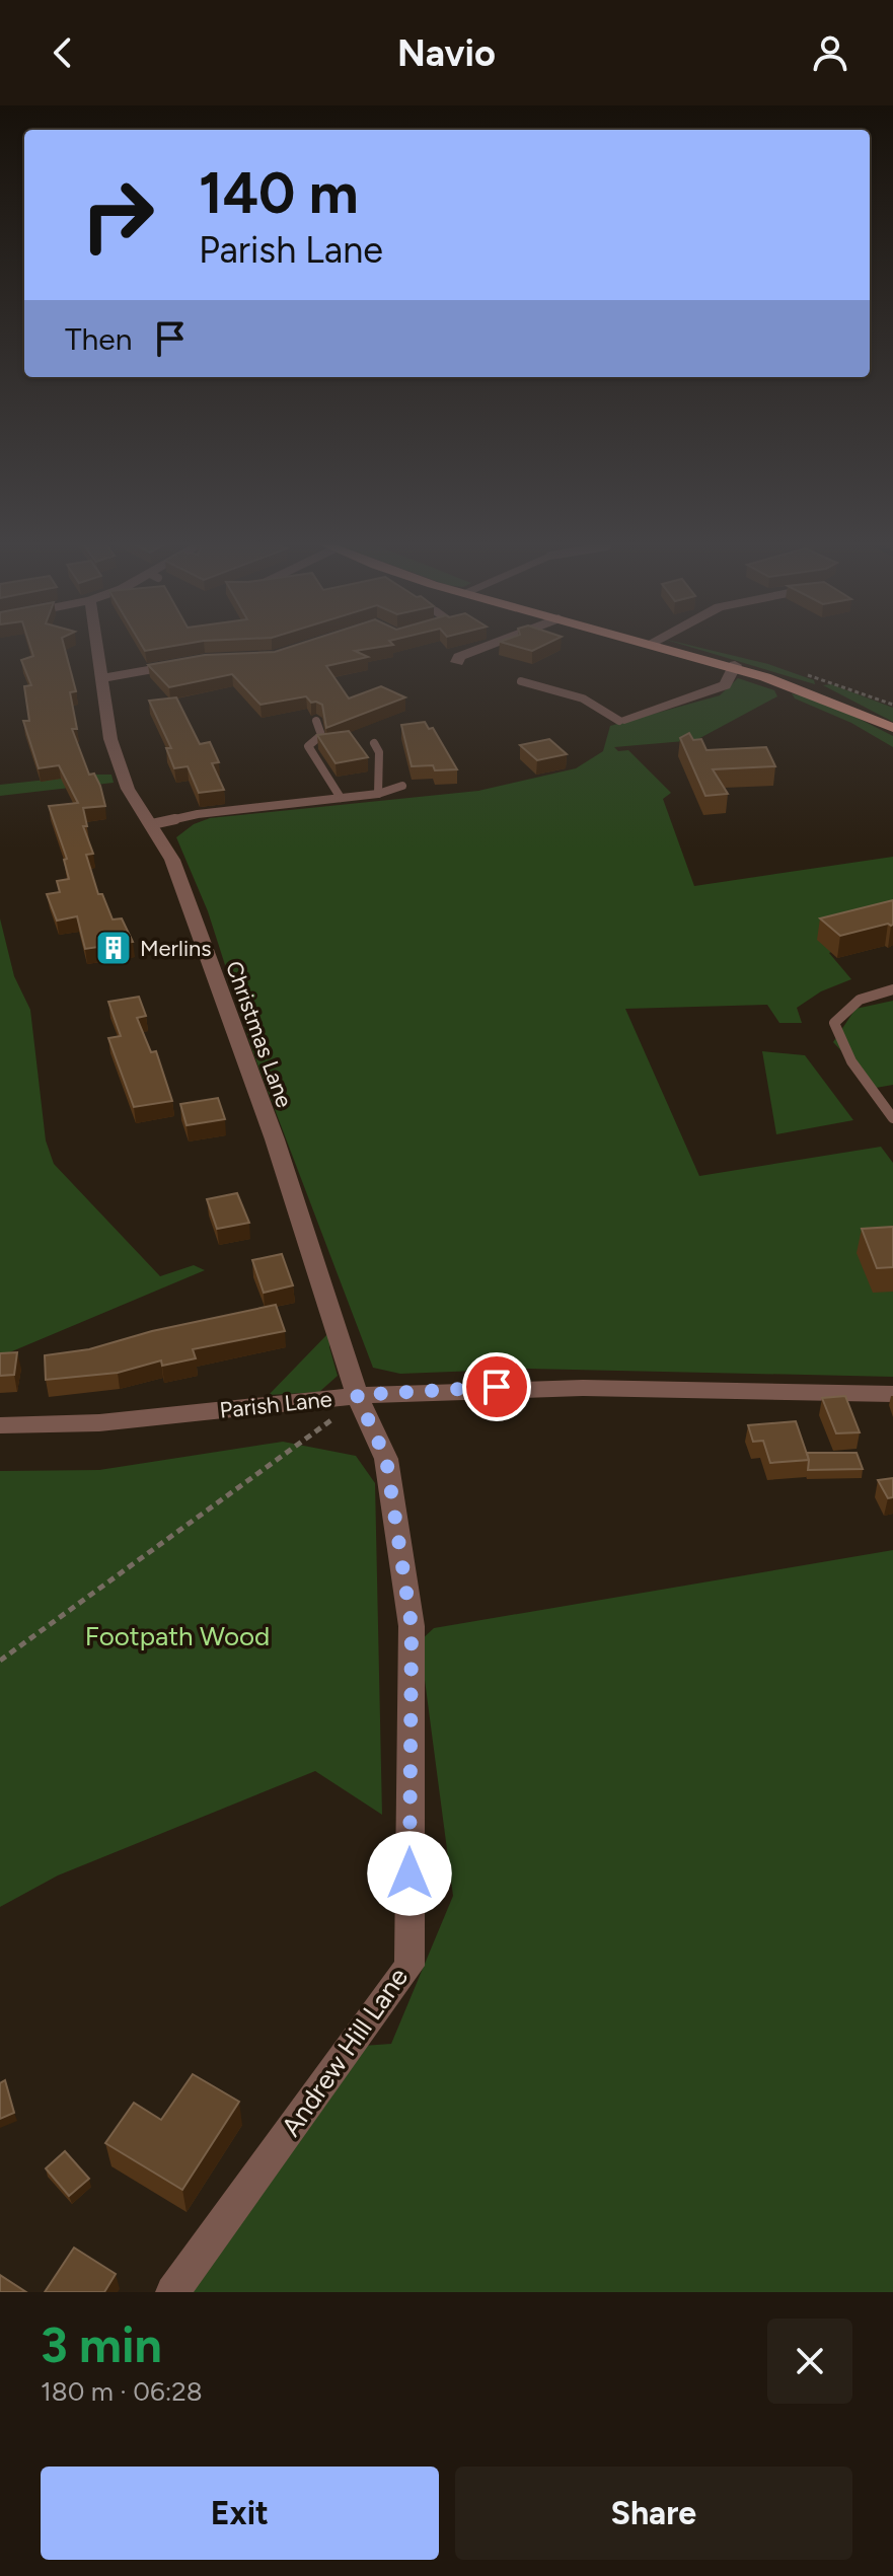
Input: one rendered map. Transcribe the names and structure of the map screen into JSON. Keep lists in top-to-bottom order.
{
  "streets": {
    "street": ["Christmas Lane", "Parish Lane", "Andrew Hill Lane"]
  },
  "crossings": [
    ["Christmas Lane", "Parish Lane"],
    ["Christmas Lane", "Andrew Hill Lane"],
    ["Parish Lane", "Andrew Hill Lane"]
  ],
  "parks": ["Footpath Wood"],
  "places": {
    "building": ["Merlins"]
  },
  "page": {
    "header": "Navio",
    "turn": ["140 m", "Parish Lane"],
    "then": "Then",
    "heading": ["3 min", "180 m · 06:28"],
    "buttons": ["Exit", "Share"]
  }
}
